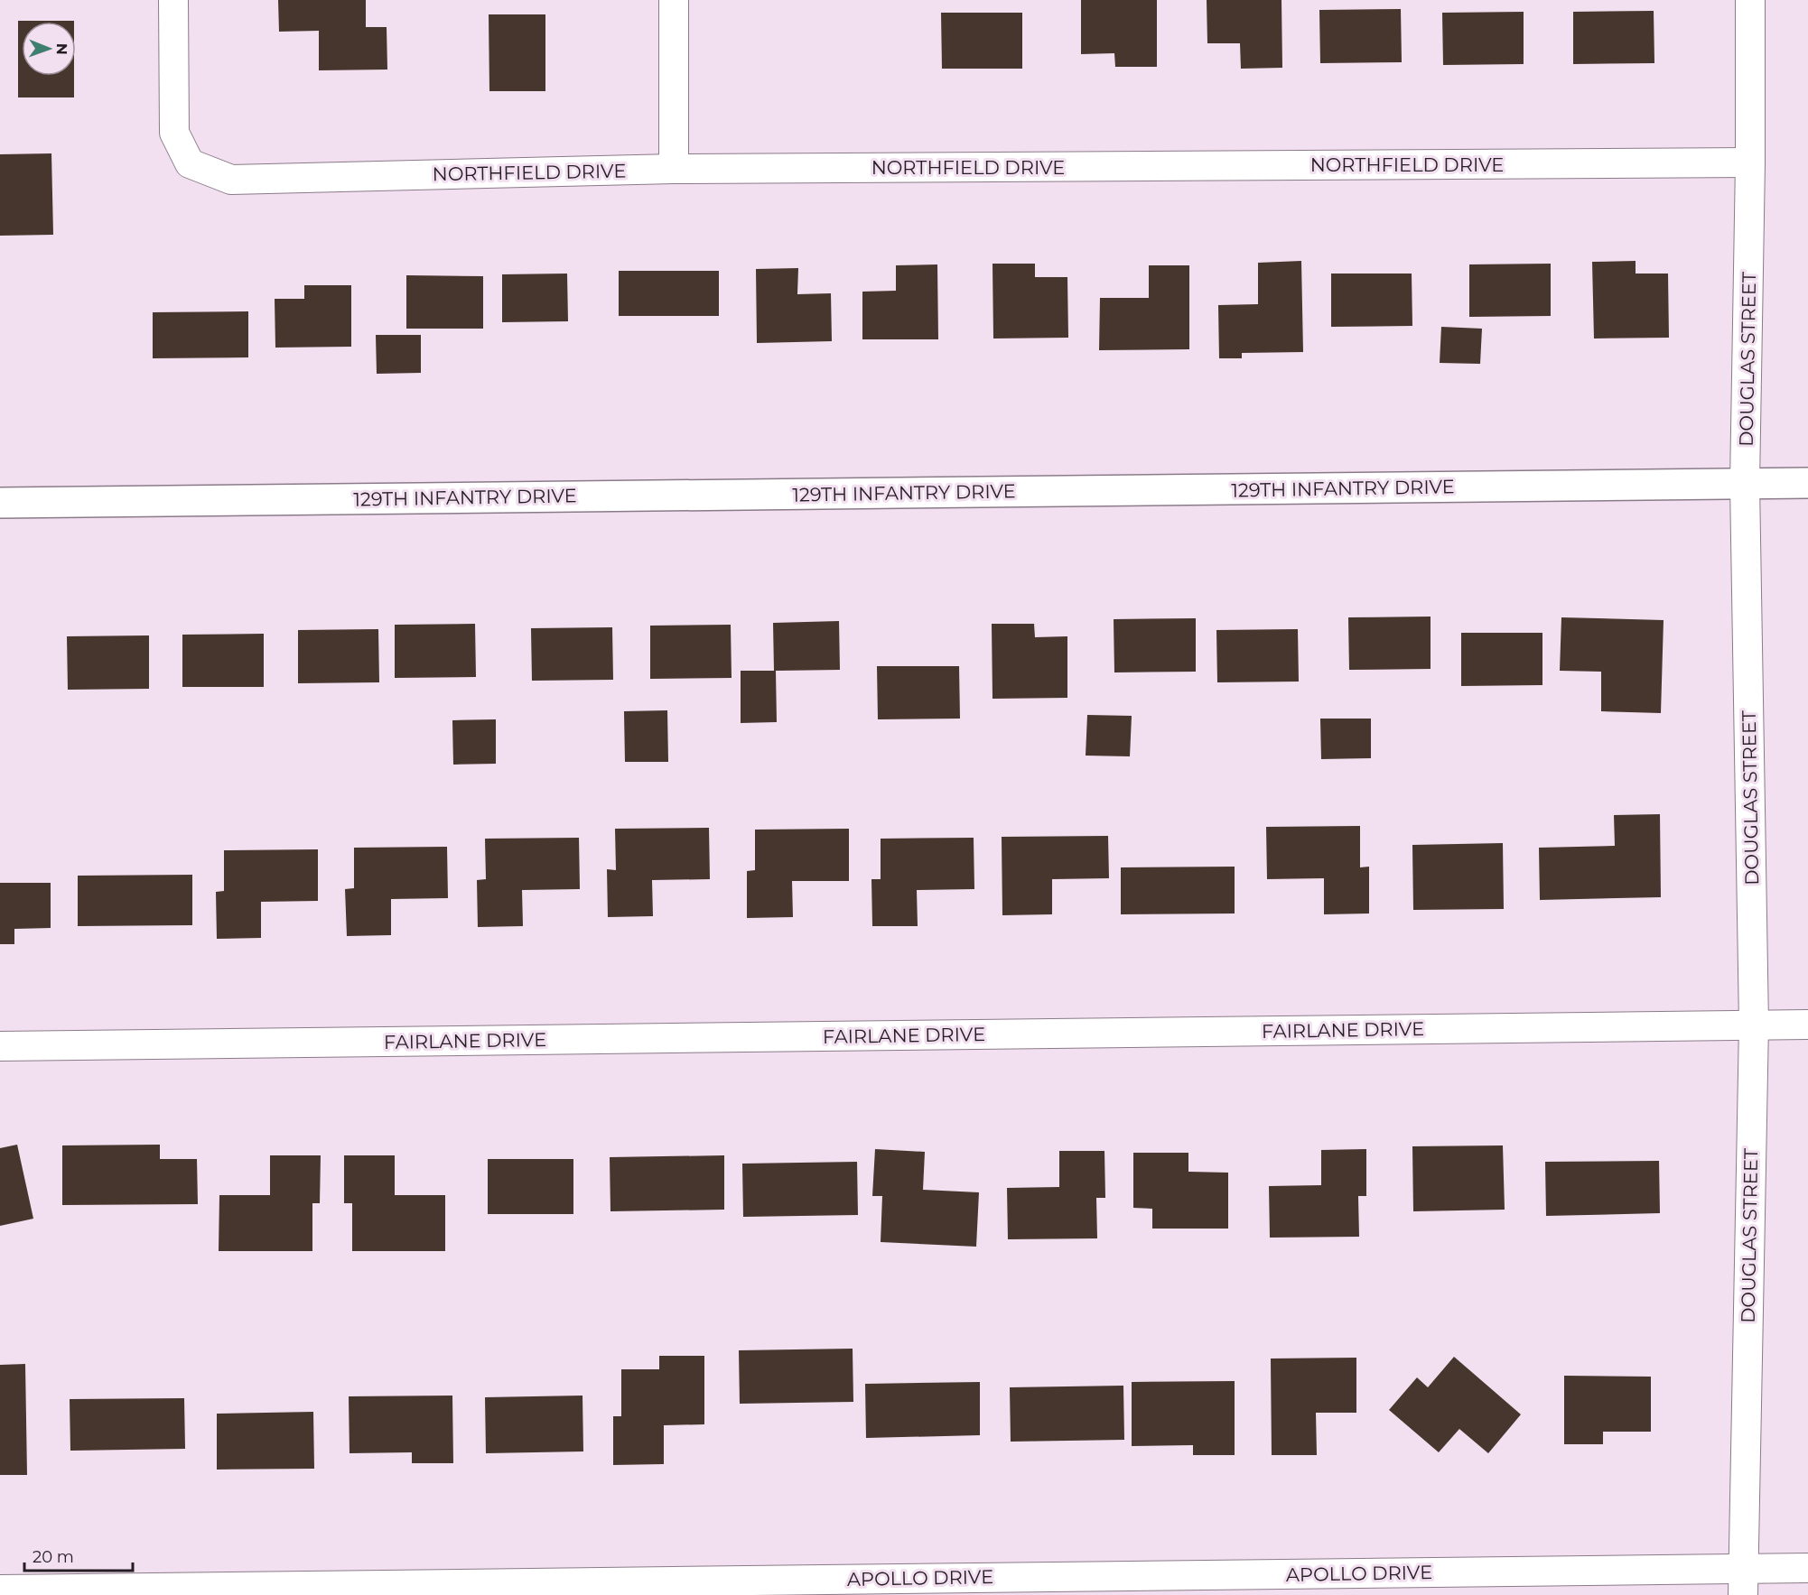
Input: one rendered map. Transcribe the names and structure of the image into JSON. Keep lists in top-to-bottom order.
{
  "streets": {
    "street": [
      "NORTHFIELD DRIVE",
      "DOUGLAS STREET",
      "129TH INFANTRY DRIVE",
      "FAIRLANE DRIVE",
      "APOLLO DRIVE"
    ]
  },
  "crossings": [
    ["NORTHFIELD DRIVE", "DOUGLAS STREET"],
    ["DOUGLAS STREET", "129TH INFANTRY DRIVE"],
    ["DOUGLAS STREET", "FAIRLANE DRIVE"],
    ["DOUGLAS STREET", "APOLLO DRIVE"]
  ],
  "scale_bar": "20 m",
  "north": "right"
}
